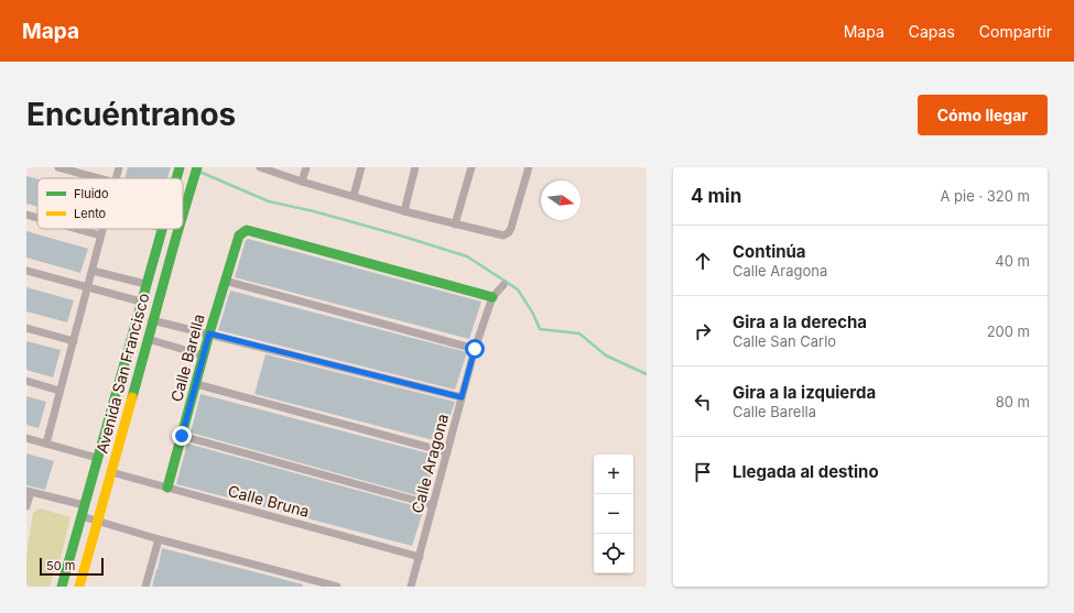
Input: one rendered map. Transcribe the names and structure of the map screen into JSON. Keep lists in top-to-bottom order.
{
  "streets": {
    "street": [
      "Calle Barella",
      "Avenida San Francisco",
      "Calle Aragona",
      "Calle Bruna"
    ]
  },
  "crossings": [
    ["Calle Barella", "Calle Aragona"],
    ["Calle Barella", "Calle Bruna"],
    ["Avenida San Francisco", "Calle Bruna"],
    ["Calle Aragona", "Calle Bruna"]
  ],
  "legend": ["Fluido", "Lento"],
  "scale_bar": "50 m",
  "north": "right",
  "page": {
    "header": "Mapa",
    "nav": ["Mapa", "Capas", "Compartir"],
    "buttons": "Cómo llegar",
    "title": "Encuéntranos",
    "heading": ["4 min", "A pie · 320 m"],
    "list": [
      ["Continúa", "Calle Aragona", "40 m"],
      ["Gira a la derecha", "Calle San Carlo", "200 m"],
      ["Gira a la izquierda", "Calle Barella", "80 m"],
      "Llegada al destino"
    ],
    "map_buttons": ["+", "−"],
    "scale": "50 m"
  }
}
